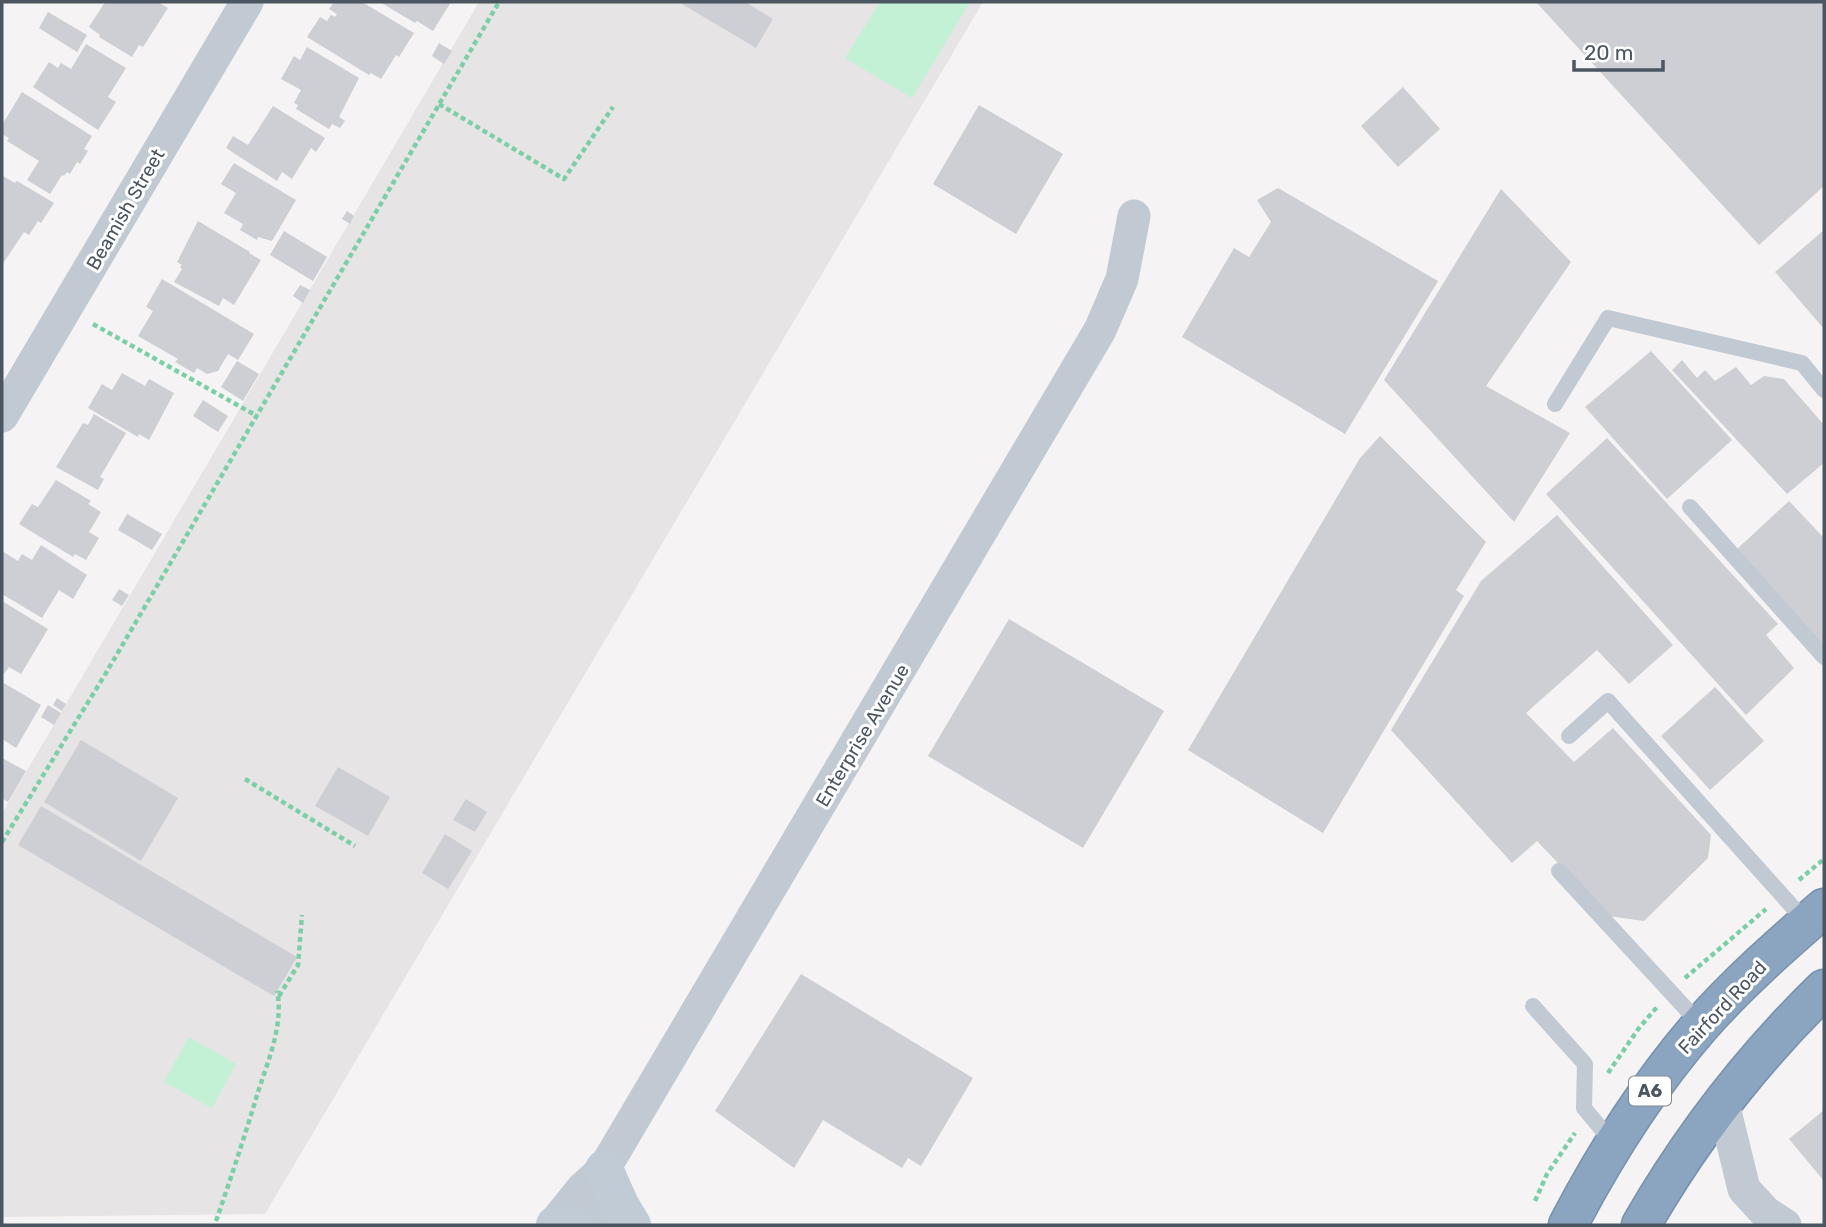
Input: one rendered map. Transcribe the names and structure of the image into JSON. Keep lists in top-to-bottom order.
{
  "streets": {
    "highway": ["Fairford Road", "A6"],
    "street": ["Beamish Street", "Enterprise Avenue"]
  },
  "scale_bar": "20 m"
}
